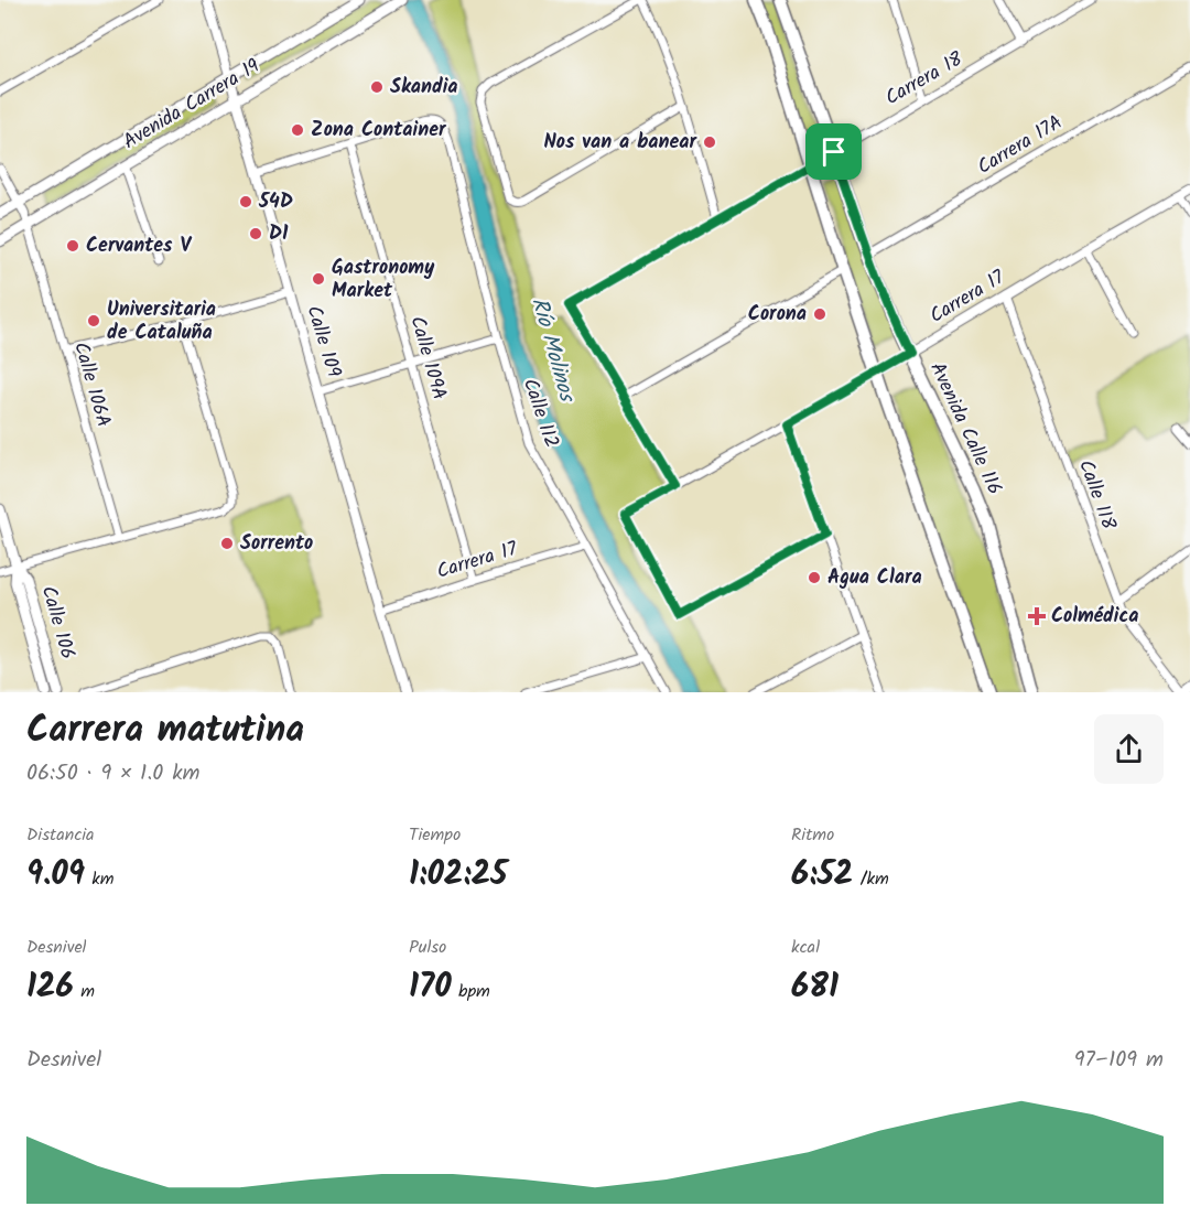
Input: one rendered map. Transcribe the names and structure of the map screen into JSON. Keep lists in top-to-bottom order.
{
  "streets": {
    "main road": ["Avenida Carrera 19", "Avenida Calle 116", "Calle 106"],
    "street": [
      "Carrera 18",
      "Carrera 17A",
      "Carrera 17",
      "Calle 109",
      "Calle 109A",
      "Calle 106A",
      "Calle 112",
      "Calle 118"
    ]
  },
  "crossings": [
    ["Carrera 18", "Avenida Calle 116"],
    ["Avenida Carrera 19", "Calle 109"],
    ["Avenida Carrera 19", "Calle 106A"],
    ["Carrera 17A", "Avenida Calle 116"],
    ["Carrera 17", "Calle 109"],
    ["Carrera 17", "Calle 109A"],
    ["Carrera 17", "Calle 112"],
    ["Carrera 17", "Avenida Calle 116"],
    ["Carrera 17", "Calle 118"],
    ["Calle 109A", "Calle 112"]
  ],
  "water": ["Río Molinos"],
  "places": {
    "other": [
      "Skandia",
      "Zona Container",
      "Nos van a banear",
      "54D",
      "D1",
      "Cervantes V",
      "Gastronomy Market",
      "Corona",
      "Universitaria de Cataluña",
      "Sorrento",
      "Agua Clara"
    ],
    "health": ["Colmédica"]
  },
  "page": {
    "heading": ["Carrera matutina", "06:50 · 9 × 1.0 km"],
    "stats": [
      ["Distancia", "9.09 km"],
      ["Tiempo", "1:02:25"],
      ["Ritmo", "6:52 /km"],
      ["Desnivel", "126 m"],
      ["Pulso", "170 bpm"],
      ["kcal", "681"]
    ],
    "chart": ["Desnivel", "97–109 m"]
  }
}
